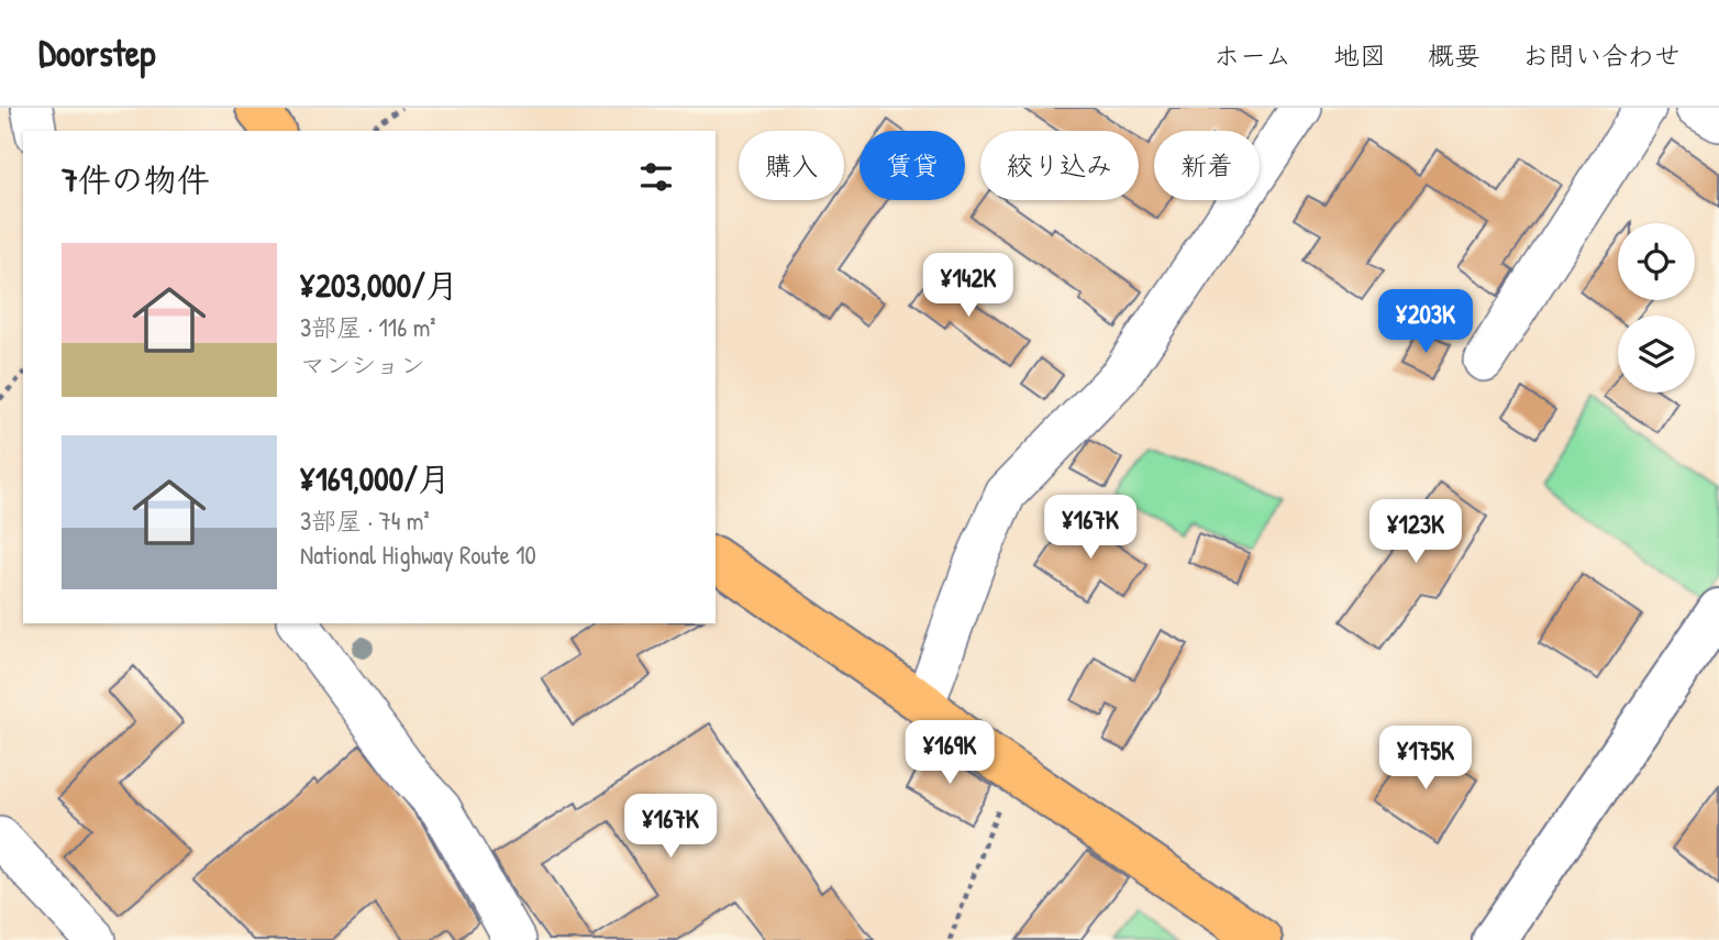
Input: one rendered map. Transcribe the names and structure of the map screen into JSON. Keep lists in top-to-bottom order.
{
  "page": {
    "header": "Doorstep",
    "nav": [
      "ホーム",
      "地図",
      "概要",
      "お問い合わせ"
    ],
    "chip": [
      "購入",
      "賃貸",
      "絞り込み",
      "新着"
    ],
    "heading": "7件の物件",
    "list": [
      {
        "name": "¥203,000/月",
        "note": "3部屋 · 116 m² · マンション"
      },
      {
        "name": "¥169,000/月",
        "note": "3部屋 · 74 m² · National Highway Route 10"
      }
    ],
    "price": [
      "¥142K",
      "¥203K",
      "¥167K",
      "¥123K",
      "¥169K",
      "¥175K",
      "¥167K"
    ]
  }
}
